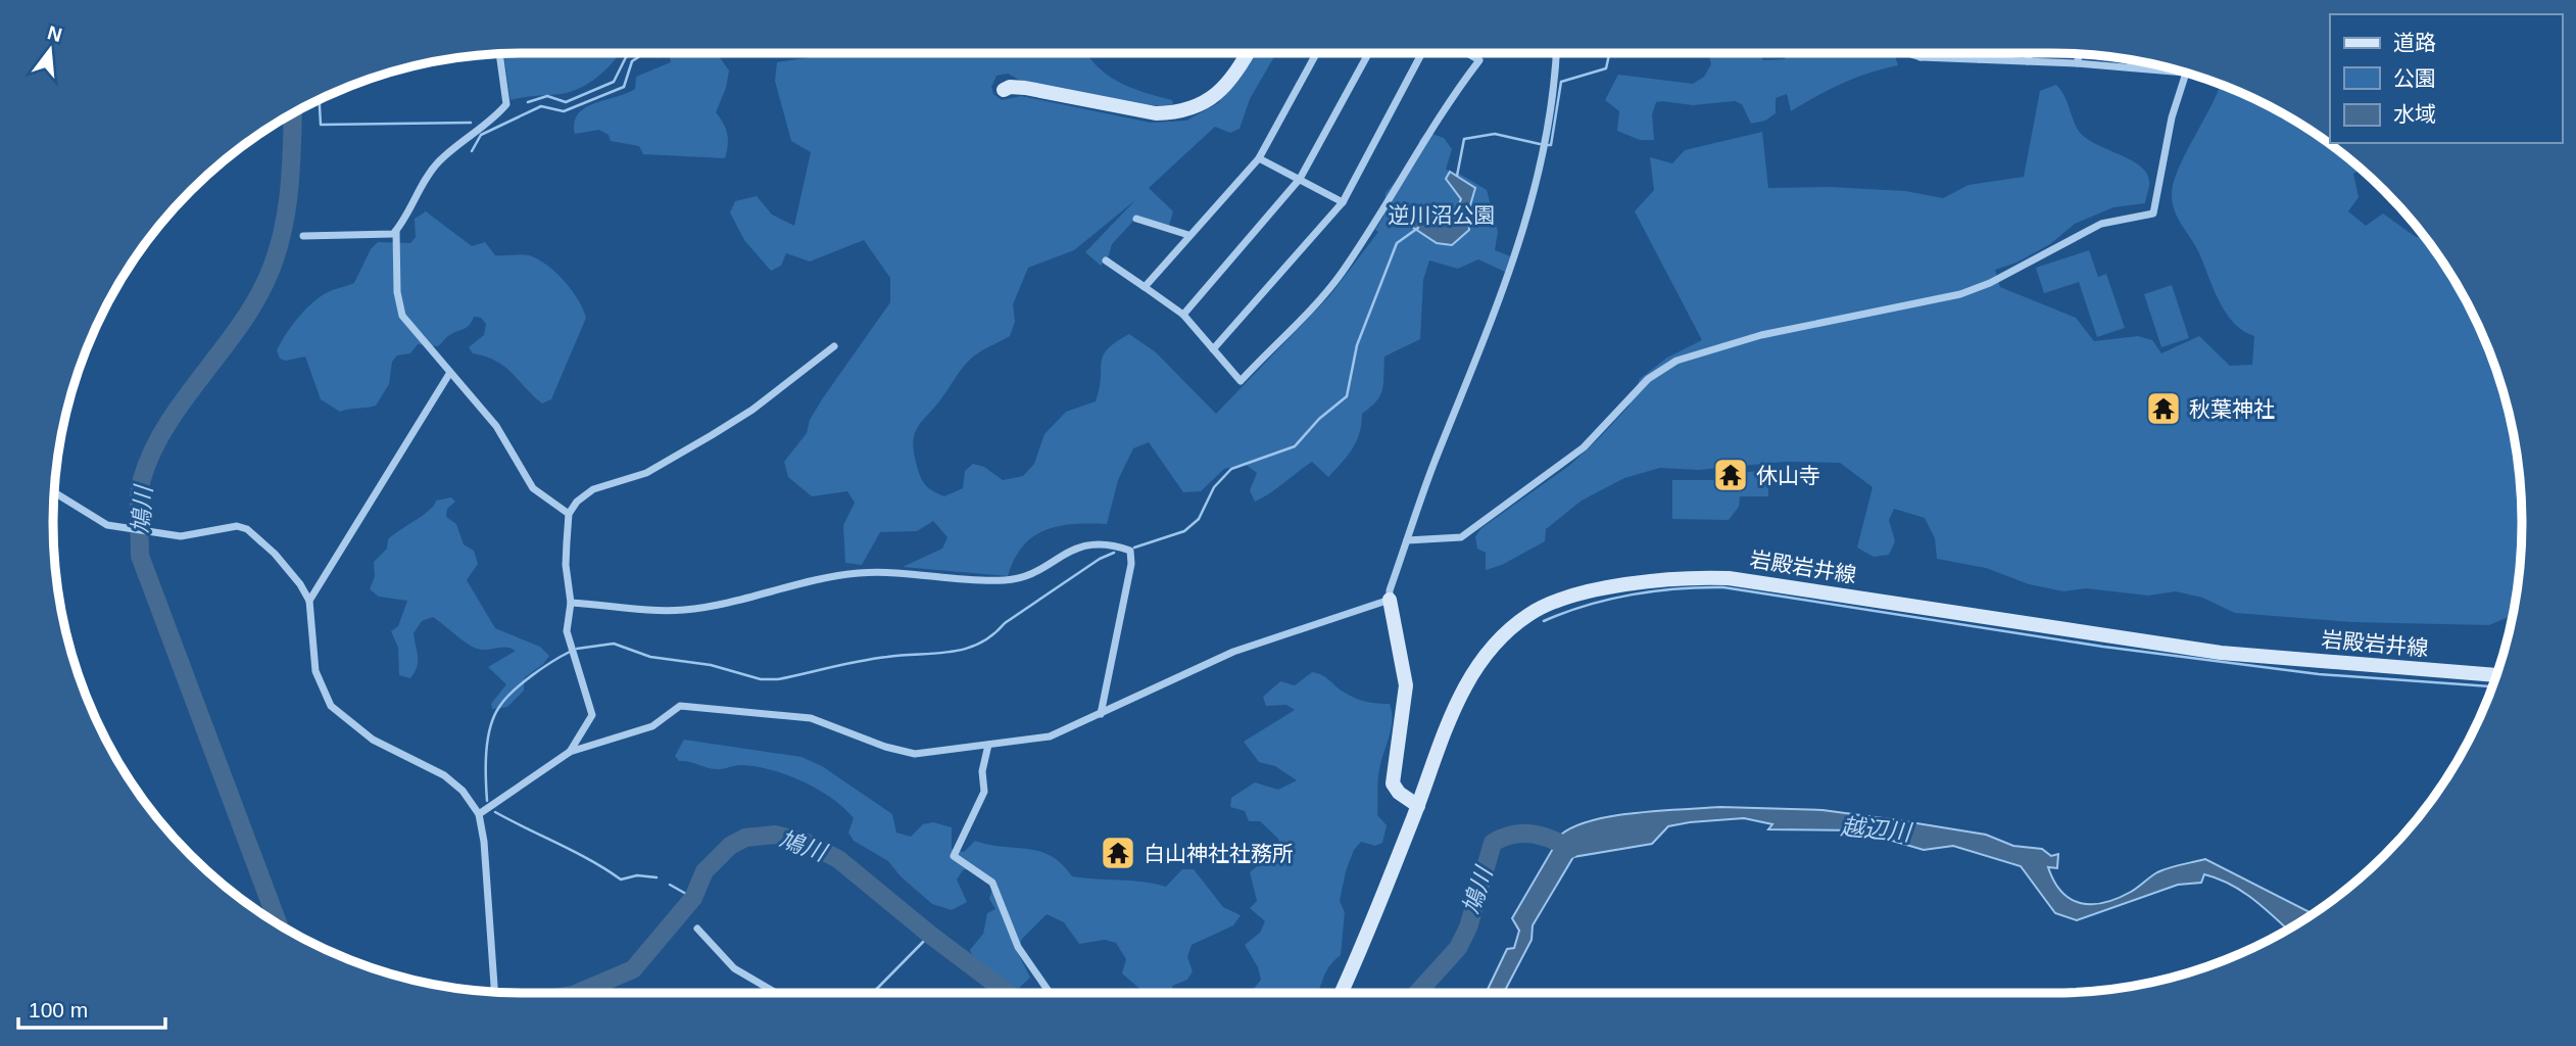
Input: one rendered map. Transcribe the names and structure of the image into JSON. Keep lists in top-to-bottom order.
{
  "streets": {
    "main road": ["岩殿岩井線"]
  },
  "water": ["鳩川", "越辺川"],
  "parks": ["逆川沼公園"],
  "places": {
    "temple": ["秋葉神社", "休山寺", "白山神社社務所"]
  },
  "legend": ["道路", "公園", "水域"],
  "scale_bar": "100 m",
  "north": "top"
}
